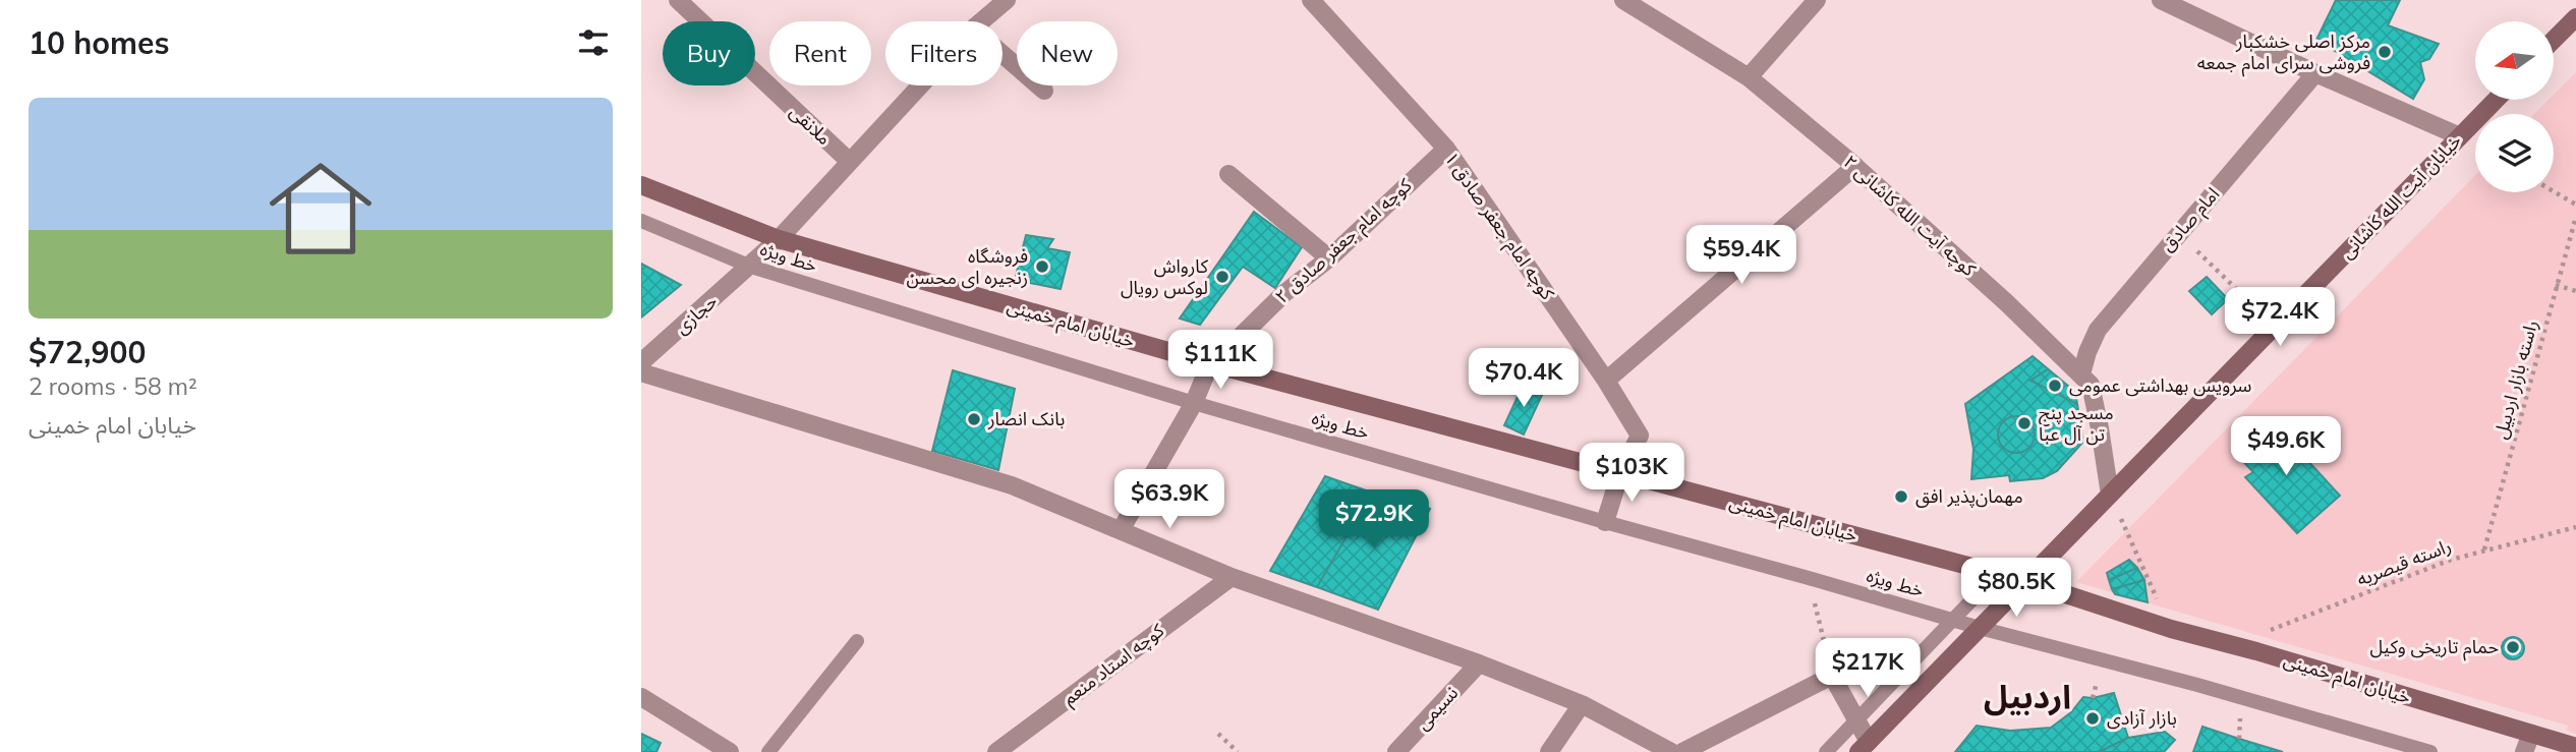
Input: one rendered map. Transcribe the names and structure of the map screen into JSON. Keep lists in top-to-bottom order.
{
  "streets": {
    "main road": ["خیابان آیت الله کاشانی", "خیابان امام خمینی"],
    "street": [
      "ملانقی",
      "کوچه آیت الله کاشانی ۲",
      "امام صادق",
      "کوچه امام جعفر صادق ۱",
      "کوچه امام جعفر صادق ۲",
      "حجازی",
      "کوچه استاد منعم",
      "نسیمی"
    ],
    "lane": ["خط ویژه"],
    "path": ["راسته بازار اردبیل", "راسته قیصریه"]
  },
  "crossings": [
    ["ملانقی", "حجازی"],
    ["خیابان آیت الله کاشانی", "کوچه آیت الله کاشانی ۲"],
    ["خیابان آیت الله کاشانی", "خط ویژه"],
    ["خیابان آیت الله کاشانی", "خیابان امام خمینی"],
    ["کوچه آیت الله کاشانی ۲", "امام صادق"],
    ["کوچه امام جعفر صادق ۱", "کوچه امام جعفر صادق ۲"],
    ["کوچه امام جعفر صادق ۱", "خیابان امام خمینی"],
    ["کوچه امام جعفر صادق ۲", "خیابان امام خمینی"],
    ["خط ویژه", "حجازی"],
    ["حجازی", "خیابان امام خمینی"],
    ["خیابان امام خمینی", "راسته قیصریه"],
    ["راسته بازار اردبیل", "راسته قیصریه"]
  ],
  "districts": ["اردبیل"],
  "places": [
    "مرکز اصلی خشکبار فروشی سرای امام جمعه",
    "فروشگاه زنجیره ای محسن",
    "کارواش لوکس رویال",
    "سرویس بهداشتی عمومی",
    "بانک انصار",
    "مسجد پنج تن آل عبا",
    "مهمان‌پذیر افق",
    "حمام تاریخی وکیل",
    "بازار آزادی"
  ],
  "north": "left",
  "page": {
    "heading": "10 homes",
    "chip": [
      "Buy",
      "Rent",
      "Filters",
      "New"
    ],
    "list": [
      {
        "name": "$72,900",
        "note": "2 rooms · 58 m² · خیابان امام خمینی"
      }
    ],
    "price": [
      "$59.4K",
      "$72.4K",
      "$111K",
      "$70.4K",
      "$49.6K",
      "$103K",
      "$63.9K",
      "$72.9K",
      "$80.5K",
      "$217K"
    ]
  }
}
